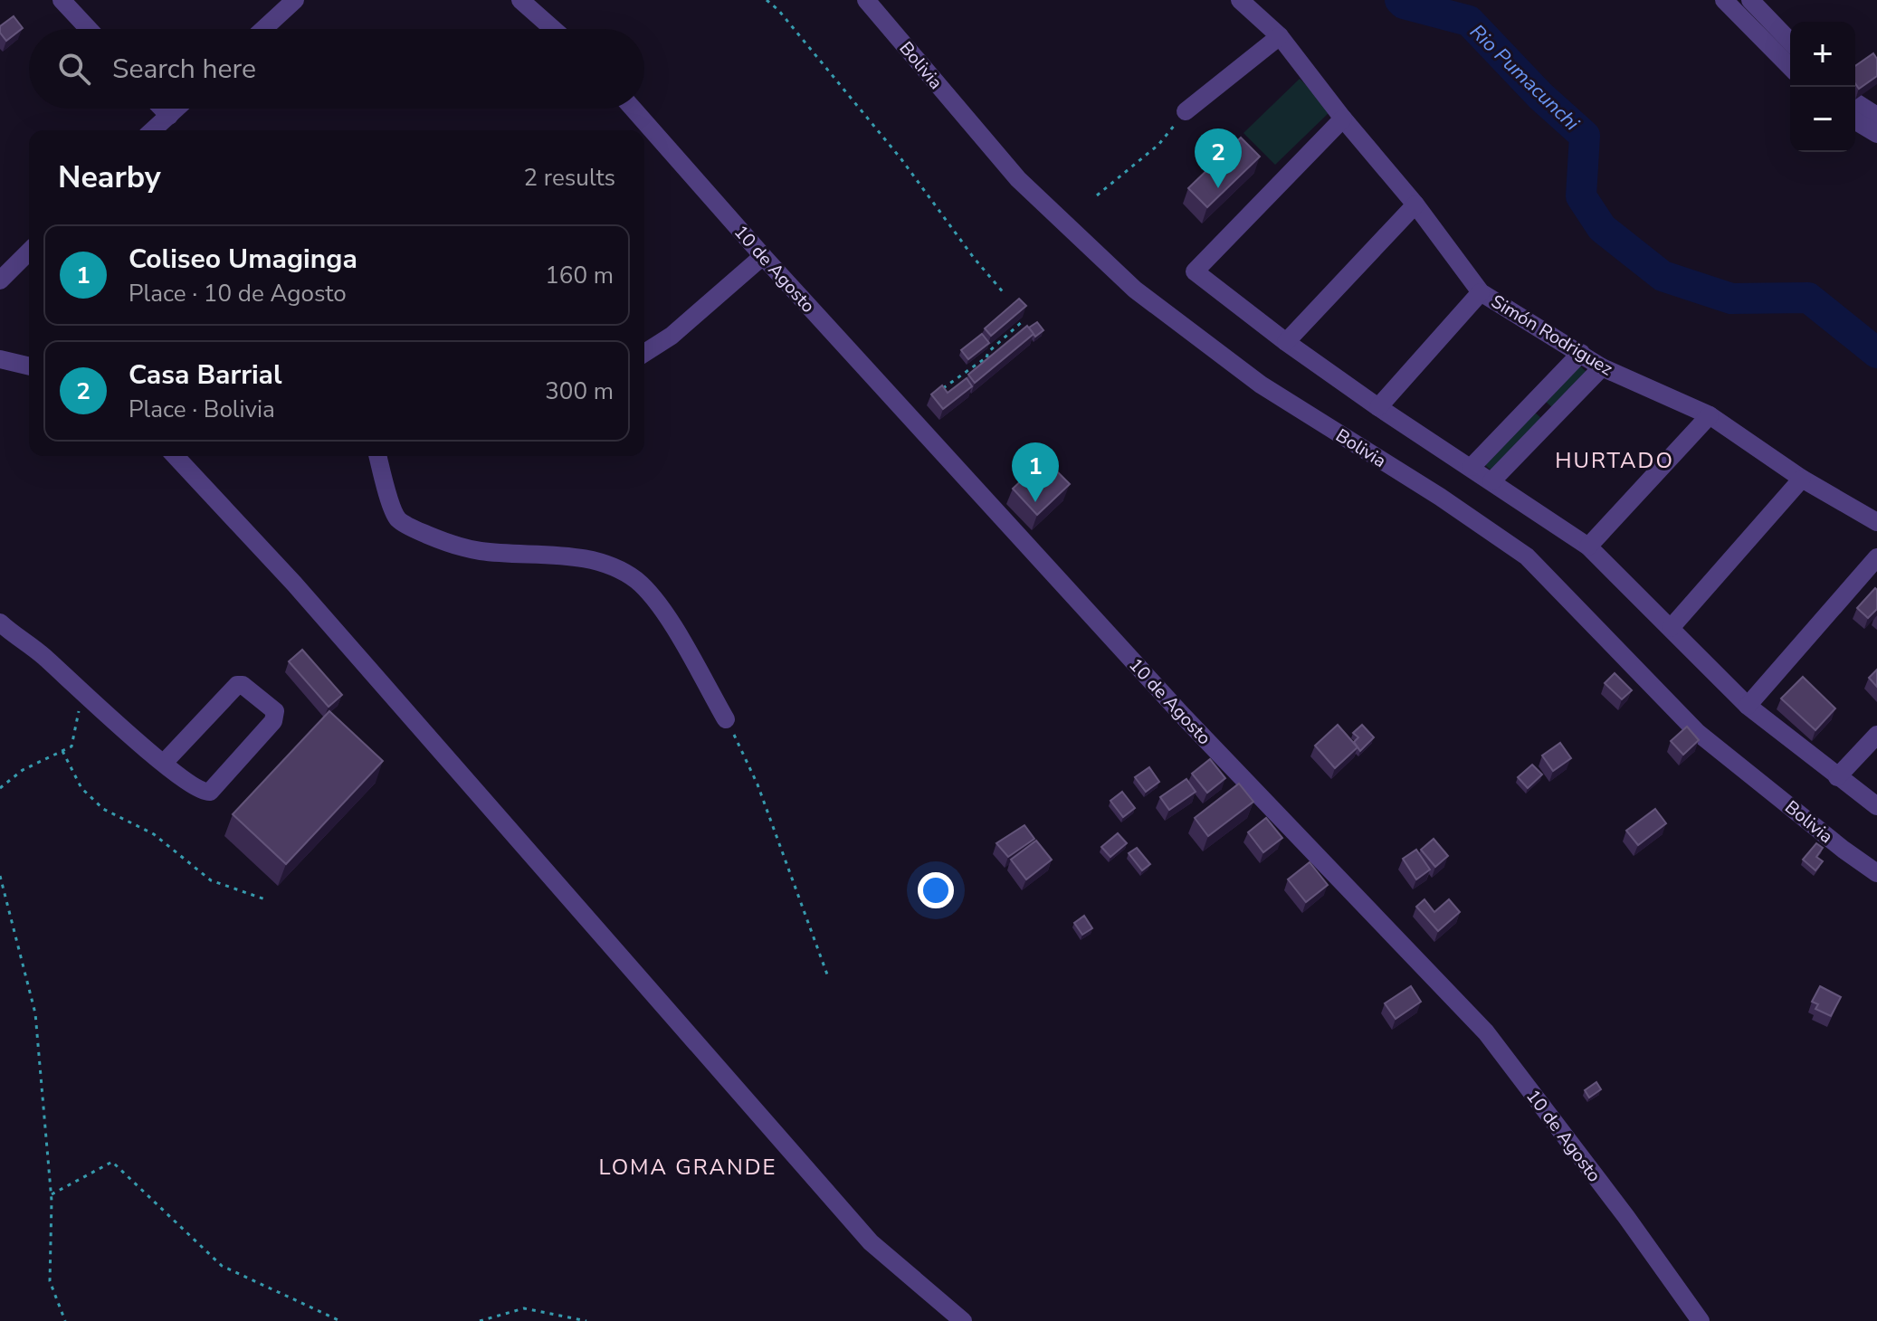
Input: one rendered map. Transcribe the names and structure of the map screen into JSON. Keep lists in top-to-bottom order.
{
  "streets": {
    "street": ["Bolivia", "10 de Agosto", "Simón Rodriguez"]
  },
  "districts": ["HURTADO", "LOMA GRANDE"],
  "water": ["Rio Pumacunchi"],
  "page": {
    "map_buttons": ["+", "−"],
    "search": "Search here",
    "pins": ["2", "1"],
    "heading": ["Nearby", "2 results"],
    "list": [
      {
        "mark": "1",
        "name": "Coliseo Umaginga",
        "note": "Place · 10 de Agosto",
        "value": "160 m"
      },
      {
        "mark": "2",
        "name": "Casa Barrial",
        "note": "Place · Bolivia",
        "value": "300 m"
      }
    ]
  }
}
